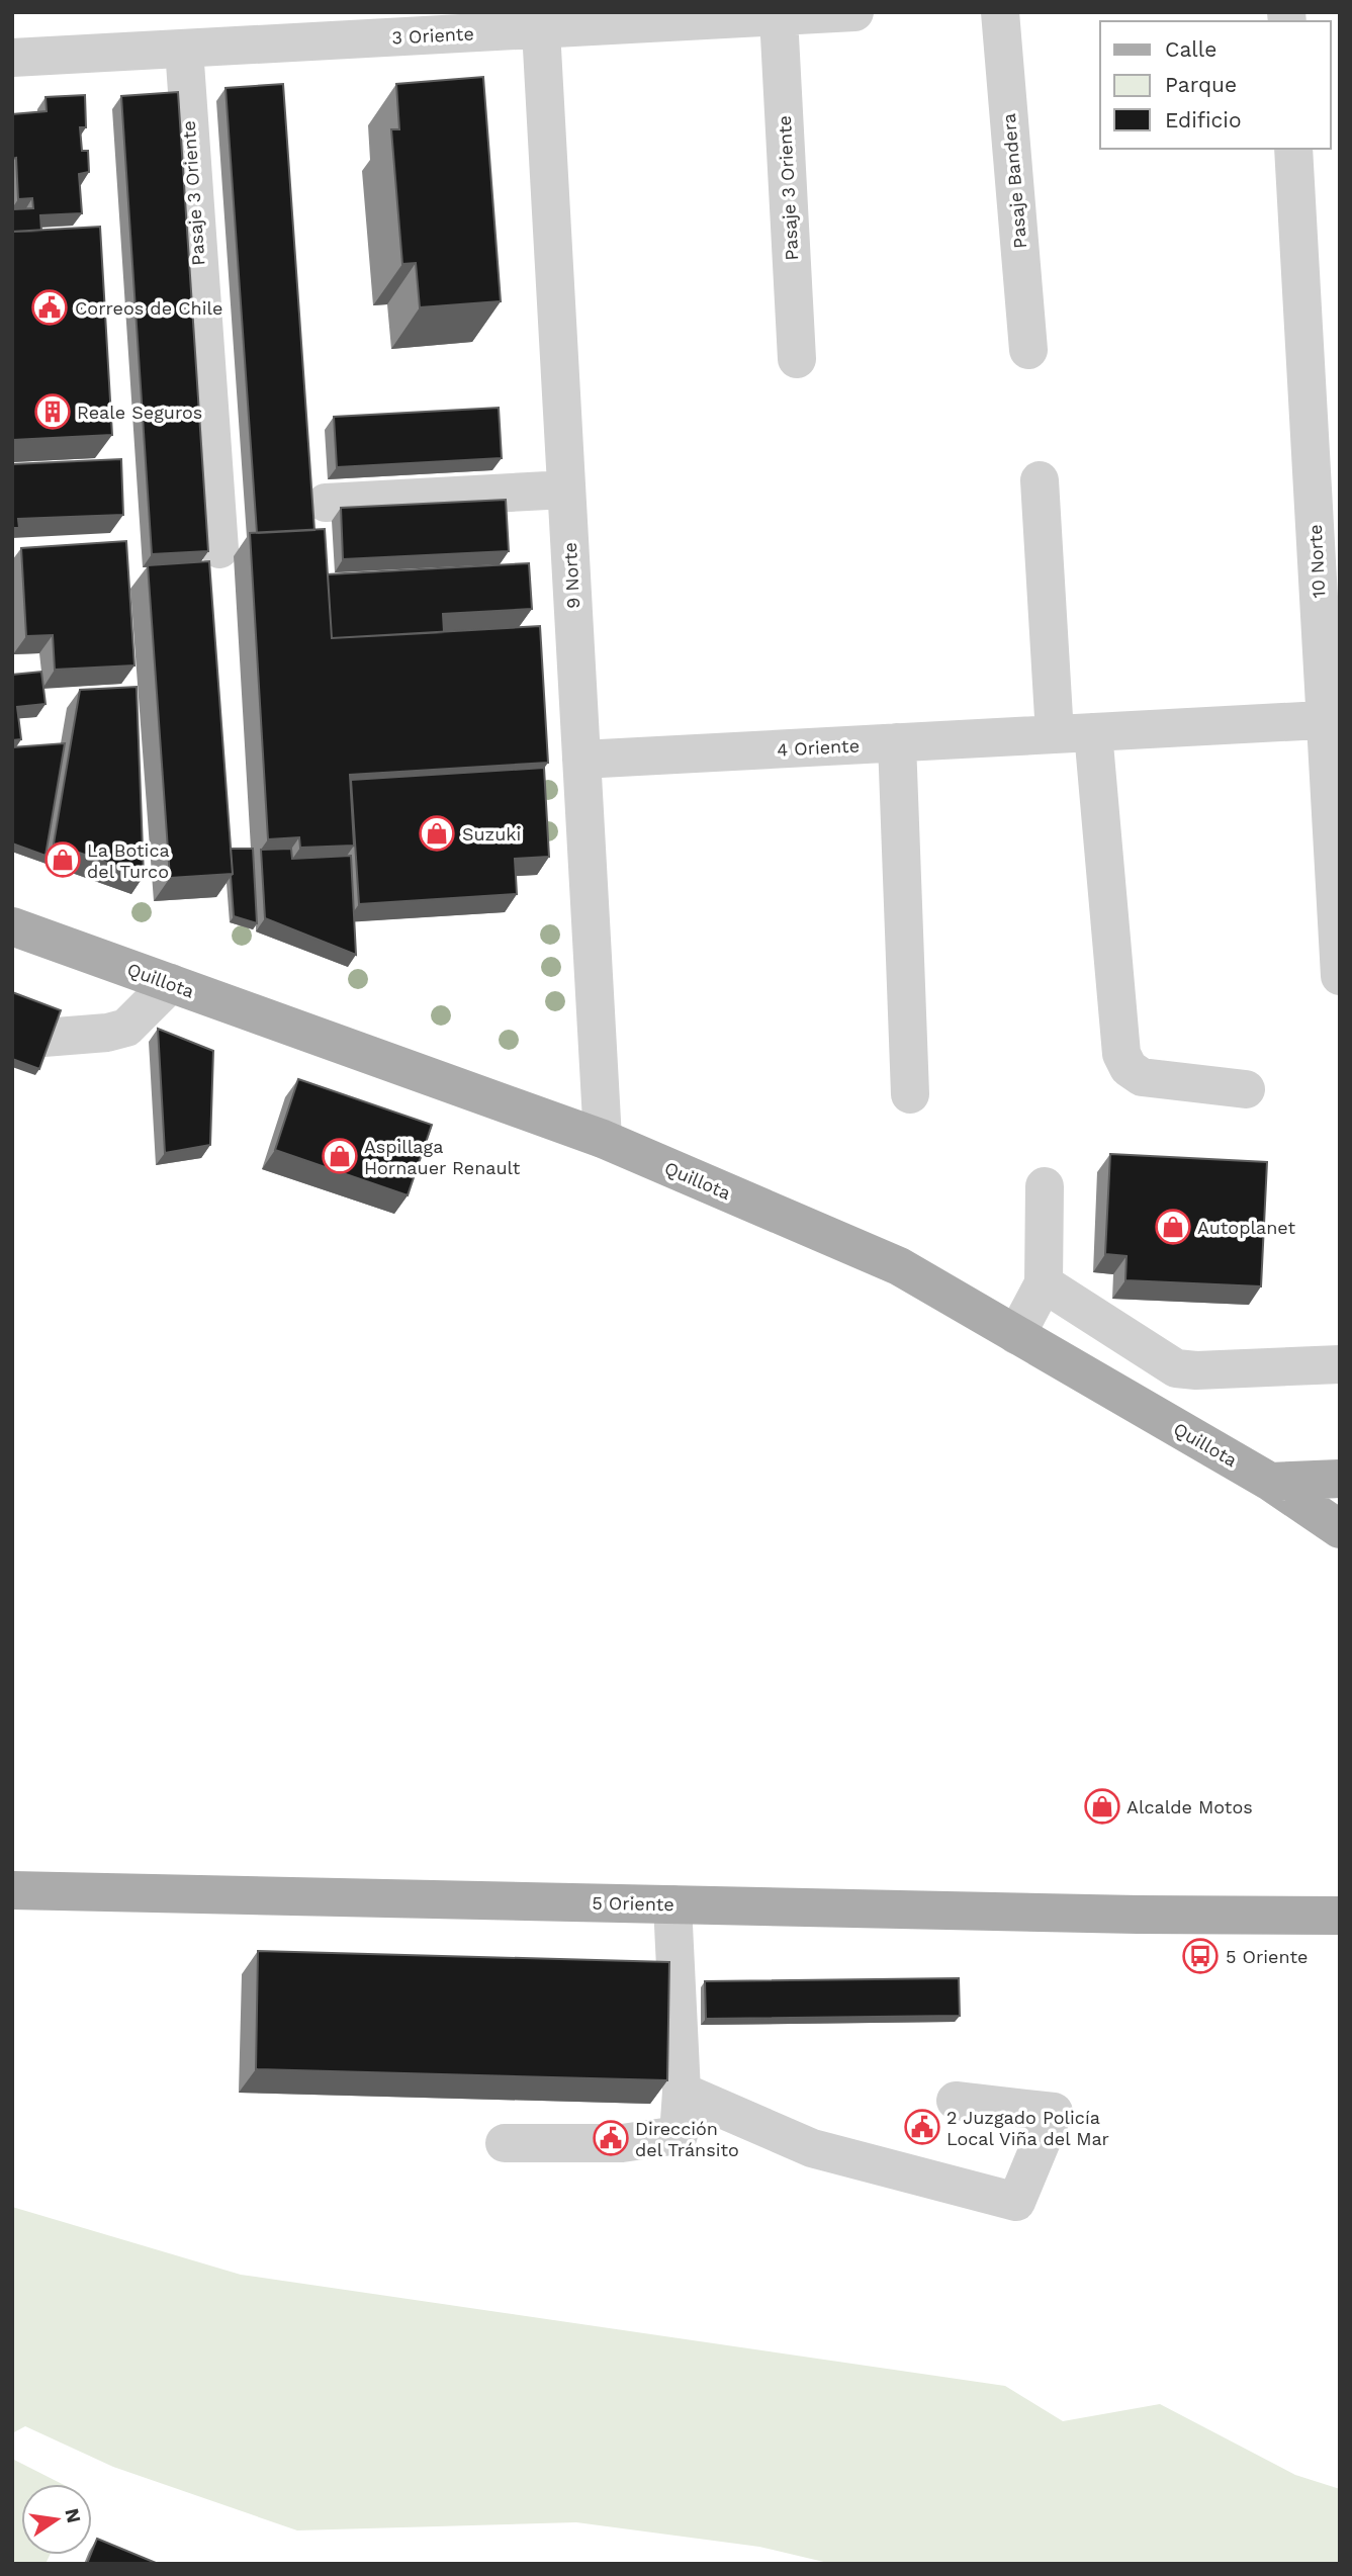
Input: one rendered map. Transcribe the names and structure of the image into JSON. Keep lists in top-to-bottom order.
{
  "streets": {
    "main road": ["Quillota", "5 Oriente"],
    "street": [
      "3 Oriente",
      "Pasaje Bandera",
      "Pasaje 3 Oriente",
      "10 Norte",
      "9 Norte",
      "4 Oriente"
    ]
  },
  "crossings": [
    ["3 Oriente", "Pasaje 3 Oriente"],
    ["3 Oriente", "9 Norte"],
    ["10 Norte", "4 Oriente"],
    ["9 Norte", "4 Oriente"],
    ["9 Norte", "Quillota"]
  ],
  "places": {
    "public building": ["Correos de Chile", "2 Juzgado Policía Local Viña del Mar", "Dirección del Tránsito"],
    "building": ["Reale Seguros"],
    "shop": [
      "Suzuki",
      "La Botica del Turco",
      "Aspillaga Hornauer Renault",
      "Autoplanet",
      "Alcalde Motos"
    ],
    "bus stop": ["5 Oriente"]
  },
  "legend": ["Calle", "Parque", "Edificio"],
  "north": "right"
}
